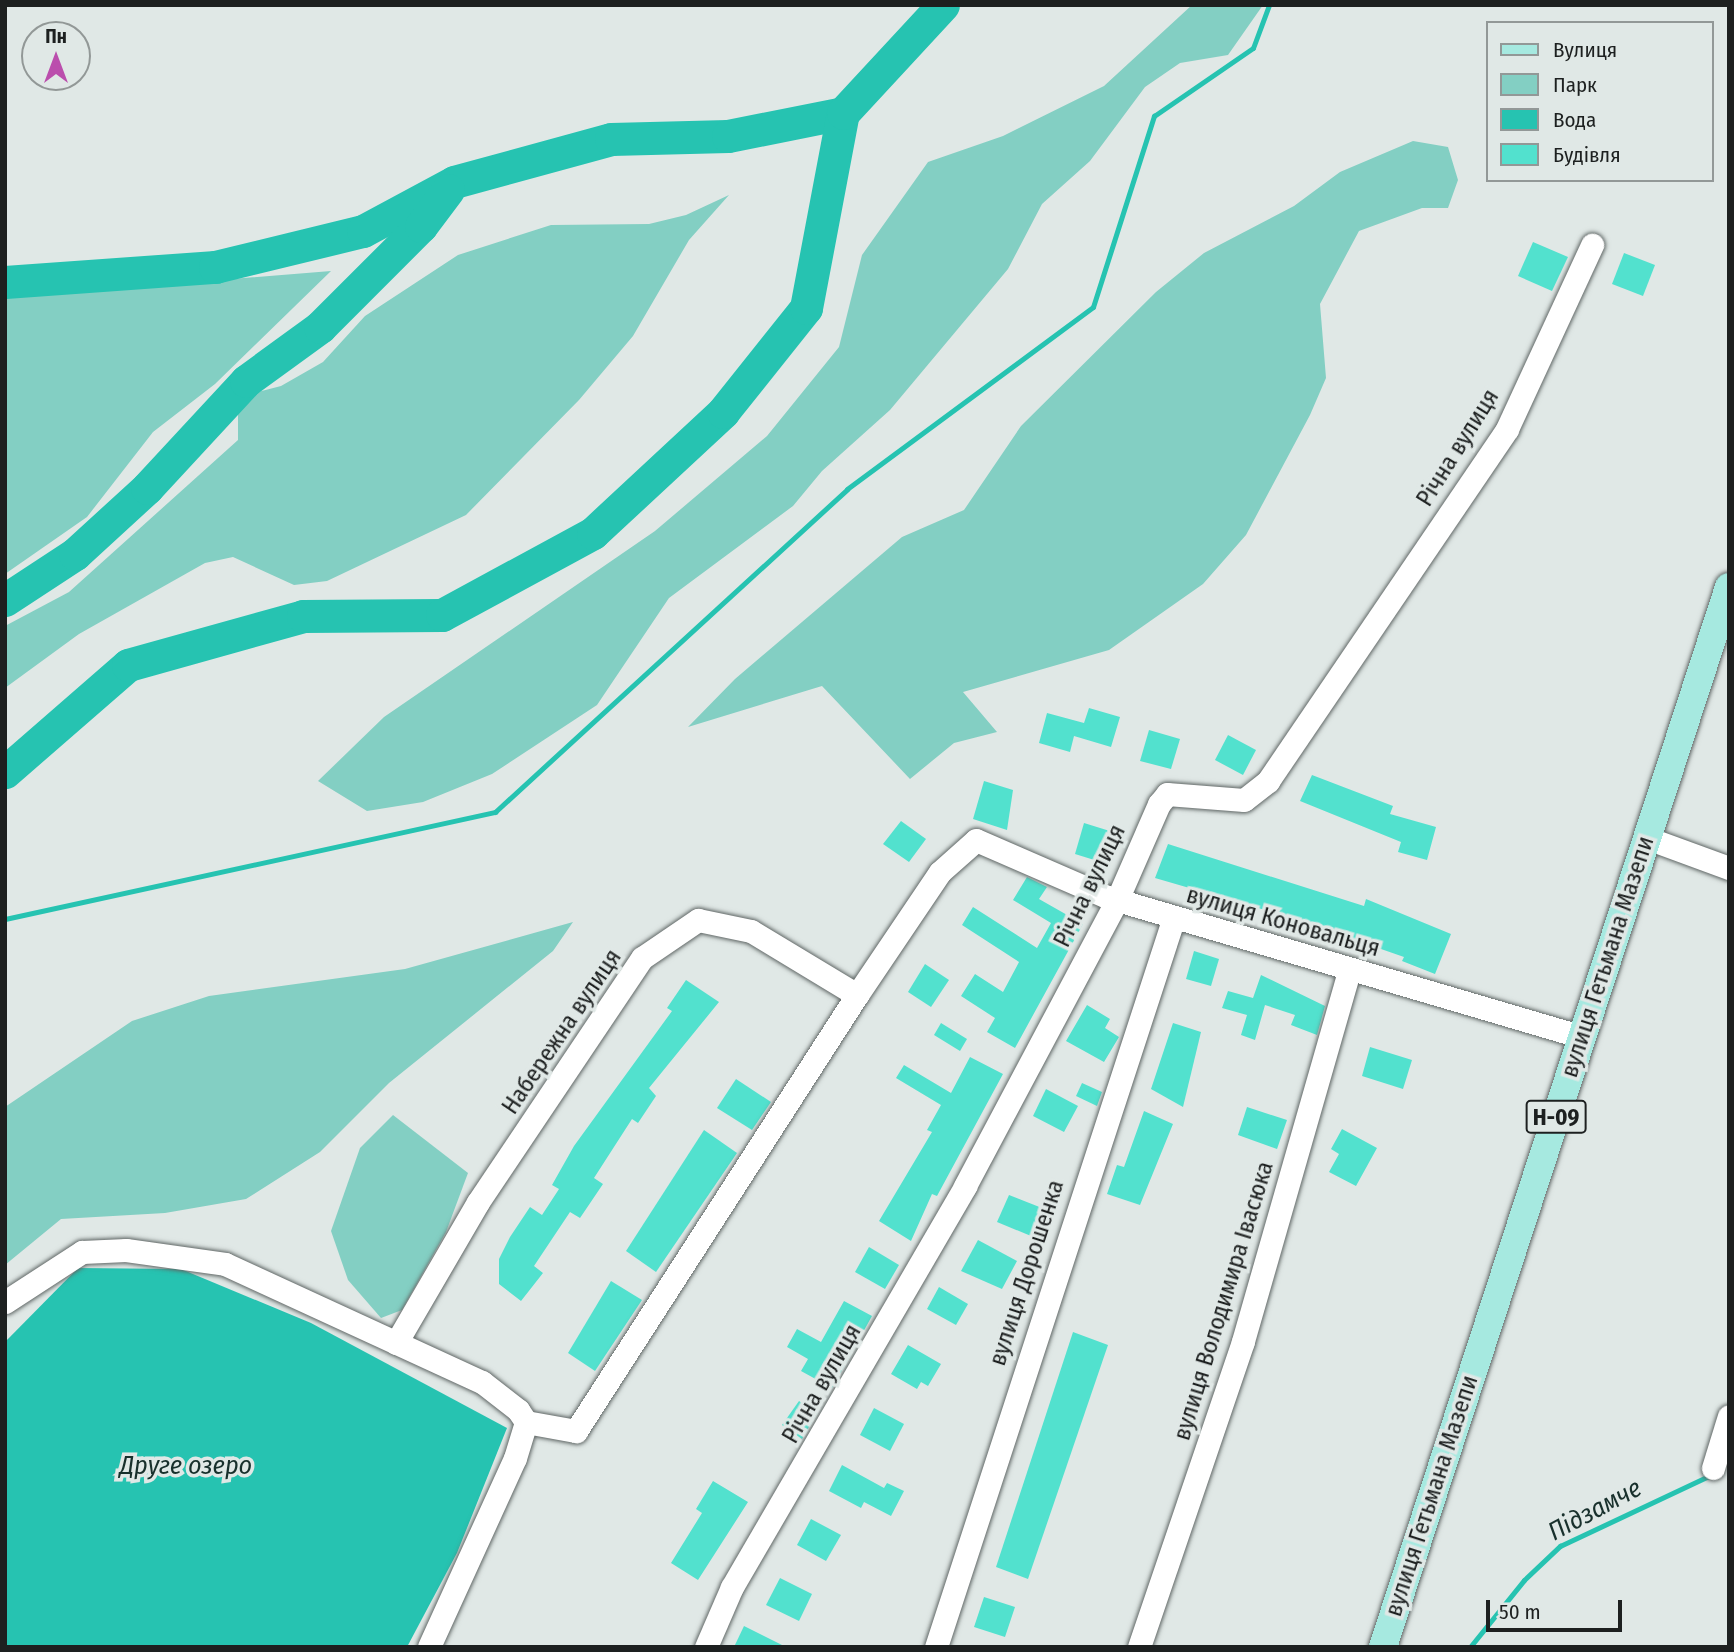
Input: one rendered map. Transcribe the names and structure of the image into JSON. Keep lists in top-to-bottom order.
{
  "streets": {
    "main road": ["вулиця Гетьмана Мазепи", "Н-09"],
    "street": [
      "Річна вулиця",
      "вулиця Коновальця",
      "Набережна вулиця",
      "вулиця Дорошенка",
      "вулиця Володимира Івасюка"
    ]
  },
  "crossings": [
    ["Річна вулиця", "вулиця Коновальця"],
    ["вулиця Коновальця", "вулиця Гетьмана Мазепи"],
    ["вулиця Коновальця", "Набережна вулиця"],
    ["вулиця Коновальця", "вулиця Дорошенка"],
    ["вулиця Коновальця", "вулиця Володимира Івасюка"]
  ],
  "water": ["Друге озеро", "Підзамче"],
  "legend": [
    "Вулиця",
    "Парк",
    "Вода",
    "Будівля"
  ],
  "scale_bar": "50 m",
  "north": "top"
}
